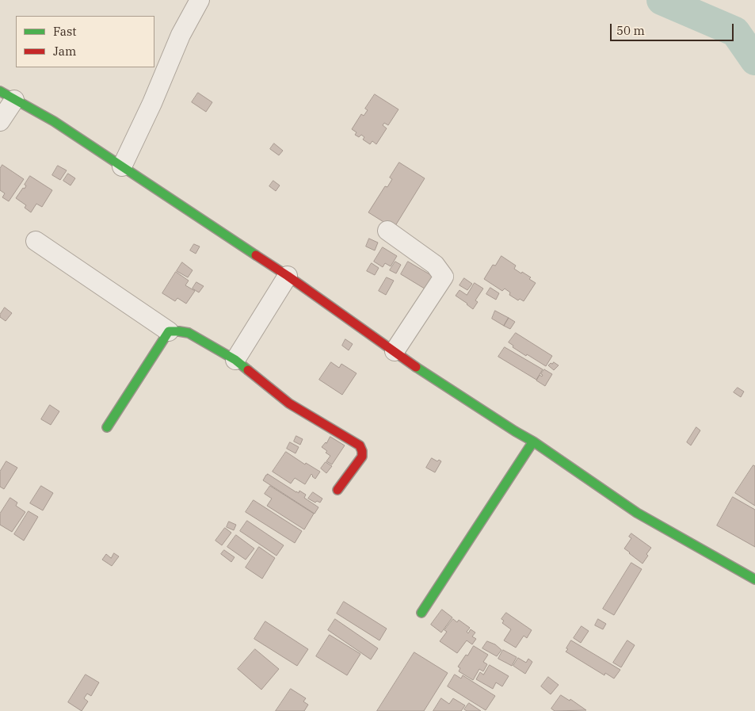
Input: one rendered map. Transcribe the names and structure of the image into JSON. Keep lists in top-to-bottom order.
{
  "legend": ["Fast", "Jam"],
  "scale_bar": "50 m"
}
